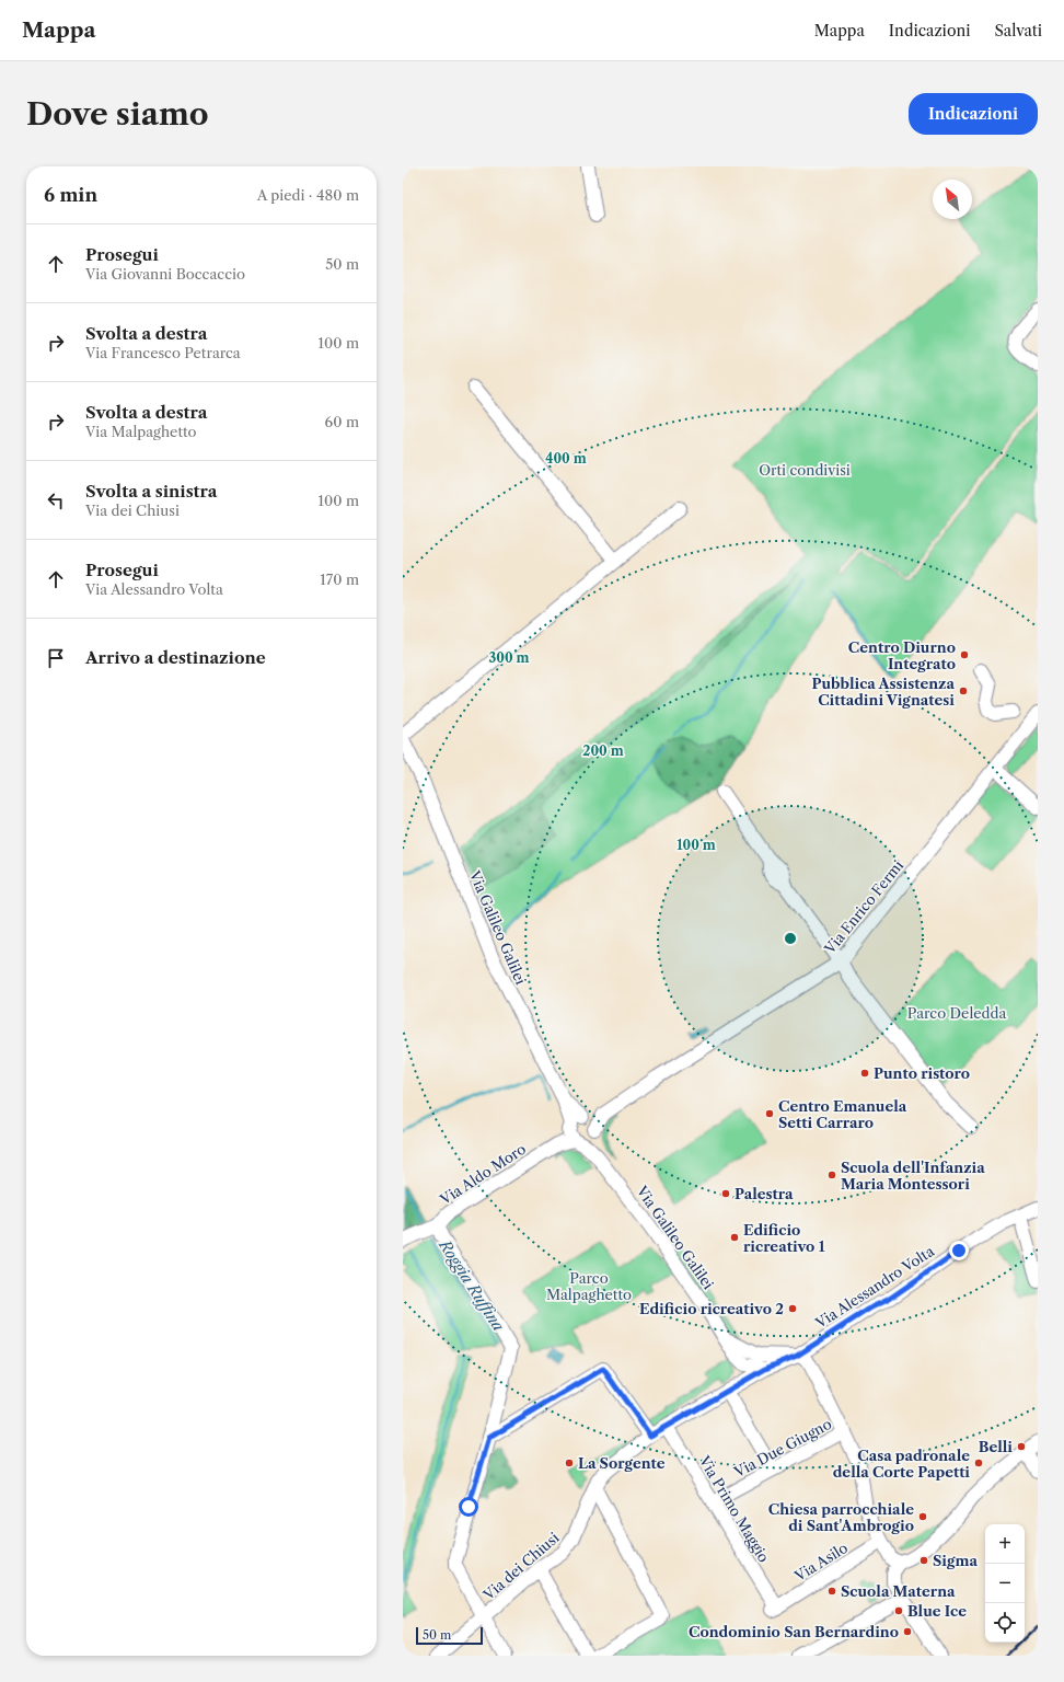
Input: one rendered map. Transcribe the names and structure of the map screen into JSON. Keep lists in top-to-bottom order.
{
  "streets": {
    "street": [
      "Via Enrico Fermi",
      "Via Galileo Galilei",
      "Via Aldo Moro",
      "Via Alessandro Volta",
      "Via Due Giugno",
      "Via Primo Maggio",
      "Via Asilo",
      "Via dei Chiusi"
    ]
  },
  "crossings": [
    ["Via Galileo Galilei", "Via Aldo Moro"],
    ["Via Galileo Galilei", "Via dei Chiusi"],
    ["Via Alessandro Volta", "Via dei Chiusi"],
    ["Via Due Giugno", "Via Primo Maggio"],
    ["Via Primo Maggio", "Via Asilo"],
    ["Via Primo Maggio", "Via dei Chiusi"]
  ],
  "water": ["Roggia Ruffina"],
  "parks": ["Orti condivisi", "Parco Deledda", "Parco Malpaghetto"],
  "places": [
    "Centro Diurno Integrato",
    "Pubblica Assistenza Cittadini Vignatesi",
    "Punto ristoro",
    "Centro Emanuela Setti Carraro",
    "Scuola dell'Infanzia Maria Montessori",
    "Palestra",
    "Edificio ricreativo 1",
    "Edificio ricreativo 2",
    "Belli",
    "La Sorgente",
    "Casa padronale della Corte Papetti",
    "Chiesa parrocchiale di Sant'Ambrogio",
    "Sigma",
    "Scuola Materna",
    "Blue Ice",
    "Condominio San Bernardino"
  ],
  "scale_bar": "50 m",
  "north": "top left",
  "page": {
    "header": "Mappa",
    "nav": ["Mappa", "Indicazioni", "Salvati"],
    "buttons": "Indicazioni",
    "title": "Dove siamo",
    "heading": ["6 min", "A piedi · 480 m"],
    "list": [
      ["Prosegui", "Via Giovanni Boccaccio", "50 m"],
      ["Svolta a destra", "Via Francesco Petrarca", "100 m"],
      ["Svolta a destra", "Via Malpaghetto", "60 m"],
      ["Svolta a sinistra", "Via dei Chiusi", "100 m"],
      ["Prosegui", "Via Alessandro Volta", "170 m"],
      "Arrivo a destinazione"
    ],
    "map_buttons": ["+", "−"],
    "scale": "50 m"
  },
  "rings": [
    "400 m",
    "300 m",
    "200 m",
    "100 m"
  ]
}
